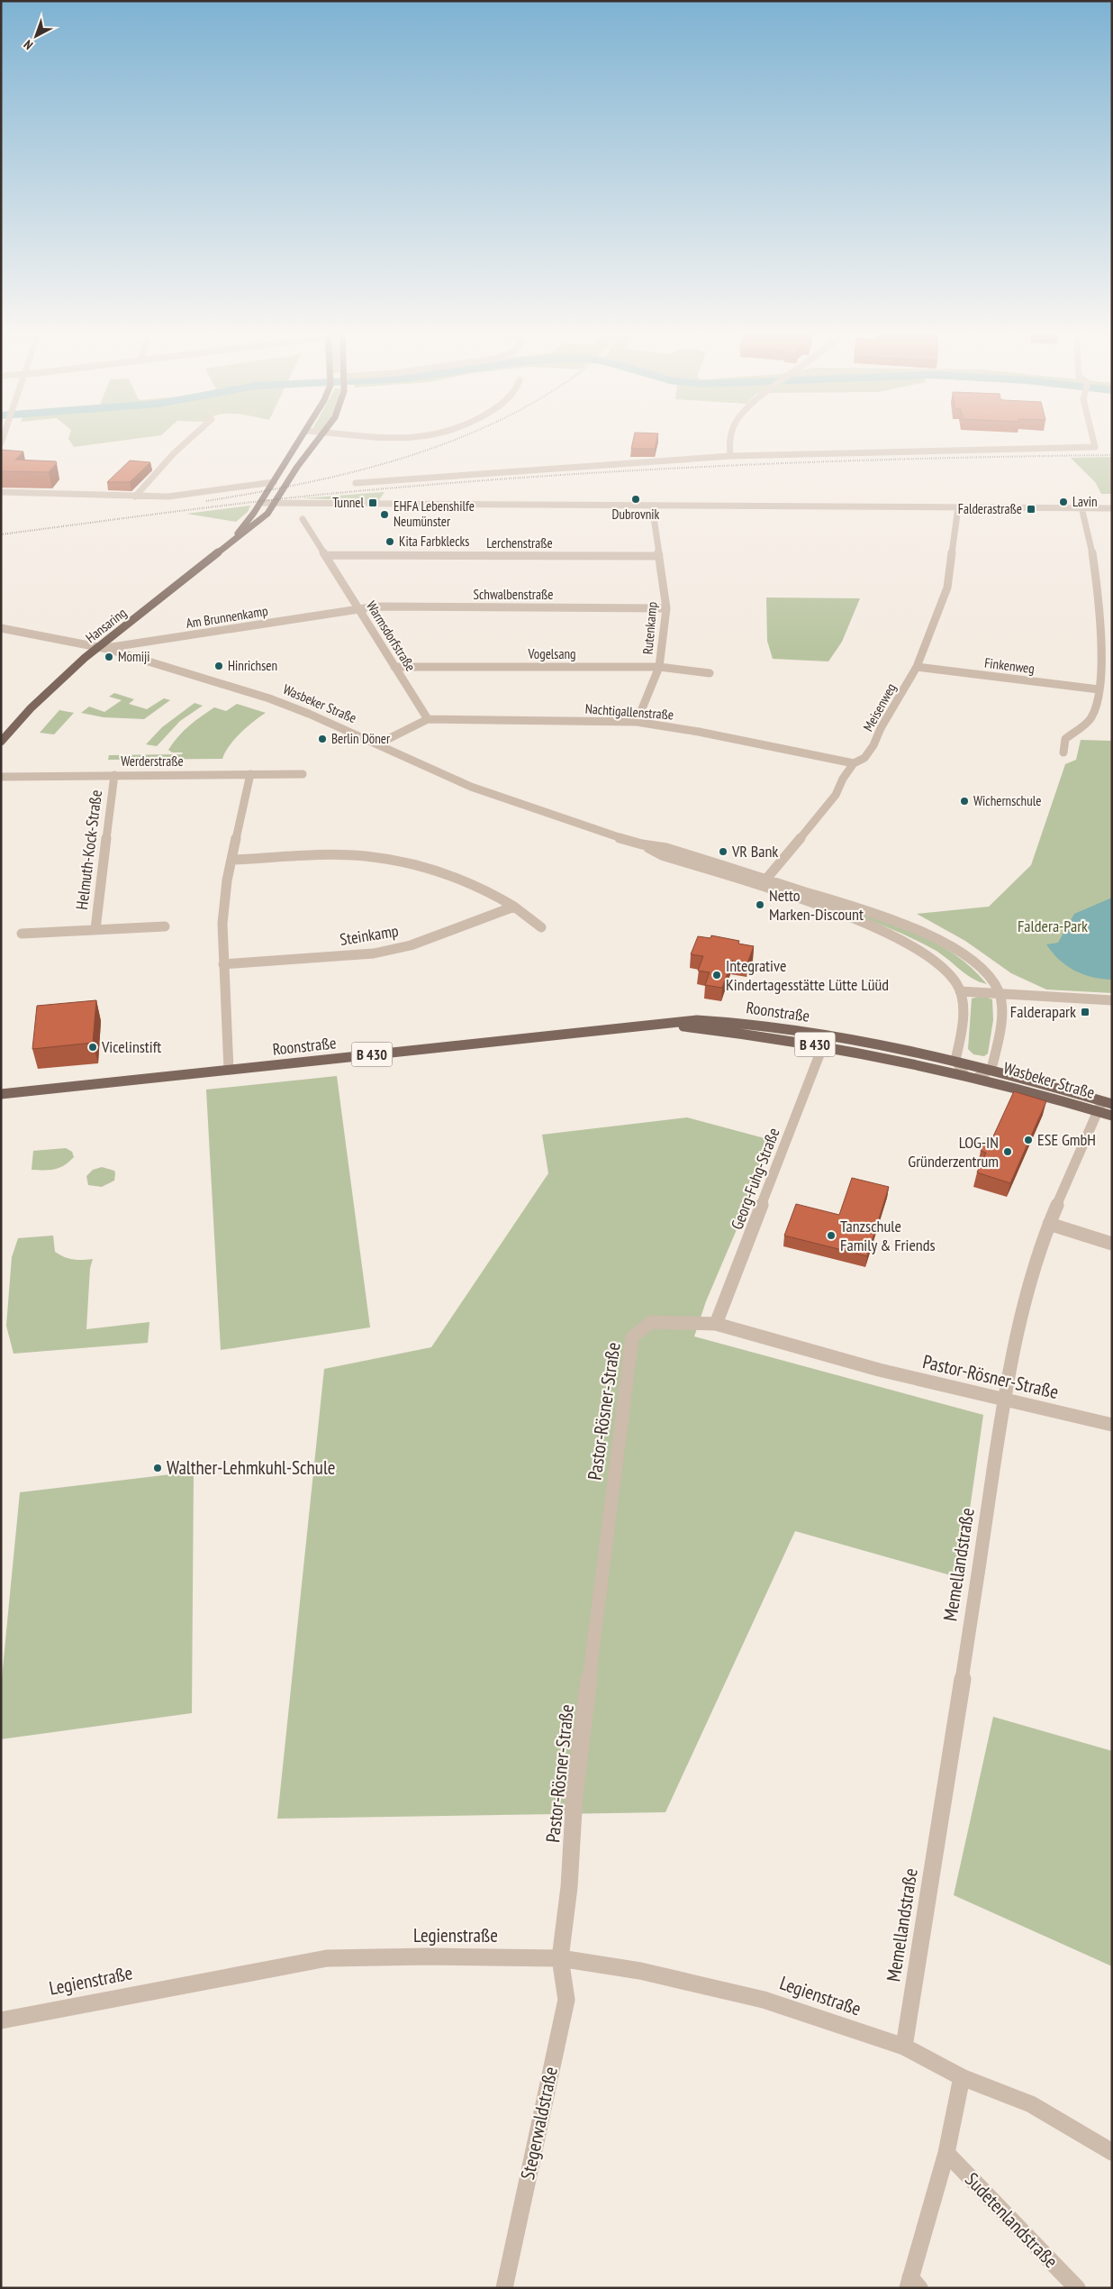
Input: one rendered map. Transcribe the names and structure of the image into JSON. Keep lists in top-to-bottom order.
{
  "streets": {
    "main road": [
      "Hansaring",
      "Wasbeker Straße",
      "Roonstraße",
      "B 430"
    ],
    "street": [
      "Lerchenstraße",
      "Schwalbenstraße",
      "Am Brunnenkamp",
      "Rutenkamp",
      "Warmsdorfstraße",
      "Vogelsang",
      "Finkenweg",
      "Meisenweg",
      "Nachtigallenstraße",
      "Werderstraße",
      "Helmuth-Kock-Straße",
      "Steinkamp",
      "Georg-Fuhg-Straße",
      "Pastor-Rösner-Straße",
      "Memellandstraße",
      "Legienstraße",
      "Stegerwaldstraße",
      "Sudetenlandstraße"
    ]
  },
  "crossings": [
    ["Lerchenstraße", "Rutenkamp"],
    ["Lerchenstraße", "Warmsdorfstraße"],
    ["Schwalbenstraße", "Am Brunnenkamp"],
    ["Schwalbenstraße", "Rutenkamp"],
    ["Schwalbenstraße", "Warmsdorfstraße"],
    ["Am Brunnenkamp", "Hansaring"],
    ["Am Brunnenkamp", "Warmsdorfstraße"],
    ["Am Brunnenkamp", "Wasbeker Straße"],
    ["Hansaring", "Wasbeker Straße"],
    ["Rutenkamp", "Vogelsang"],
    ["Rutenkamp", "Nachtigallenstraße"],
    ["Warmsdorfstraße", "Vogelsang"],
    ["Warmsdorfstraße", "Nachtigallenstraße"],
    ["Finkenweg", "Meisenweg"],
    ["Wasbeker Straße", "Meisenweg"],
    ["Wasbeker Straße", "Roonstraße"],
    ["Wasbeker Straße", "Memellandstraße"],
    ["Meisenweg", "Nachtigallenstraße"],
    ["Werderstraße", "Helmuth-Kock-Straße"],
    ["Roonstraße", "Georg-Fuhg-Straße"],
    ["Georg-Fuhg-Straße", "Pastor-Rösner-Straße"],
    ["Pastor-Rösner-Straße", "Memellandstraße"],
    ["Pastor-Rösner-Straße", "Legienstraße"],
    ["Pastor-Rösner-Straße", "Stegerwaldstraße"],
    ["Memellandstraße", "Legienstraße"],
    ["Legienstraße", "Stegerwaldstraße"]
  ],
  "parks": ["Faldera-Park"],
  "places": {
    "other": [
      "Dubrovnik",
      "Lavin",
      "EHFA Lebenshilfe Neumünster",
      "Kita Farbklecks",
      "Momiji",
      "Hinrichsen",
      "Berlin Döner",
      "Wichernschule",
      "VR Bank",
      "Netto Marken-Discount",
      "Integrative Kindertagesstätte Lütte Lüüd",
      "Vicelinstift",
      "ESE GmbH",
      "LOG-IN Gründerzentrum",
      "Tanzschule Family & Friends",
      "Walther-Lehmkuhl-Schule"
    ],
    "transit": ["Tunnel", "Falderastraße", "Falderapark"]
  },
  "north": "bottom left"
}
